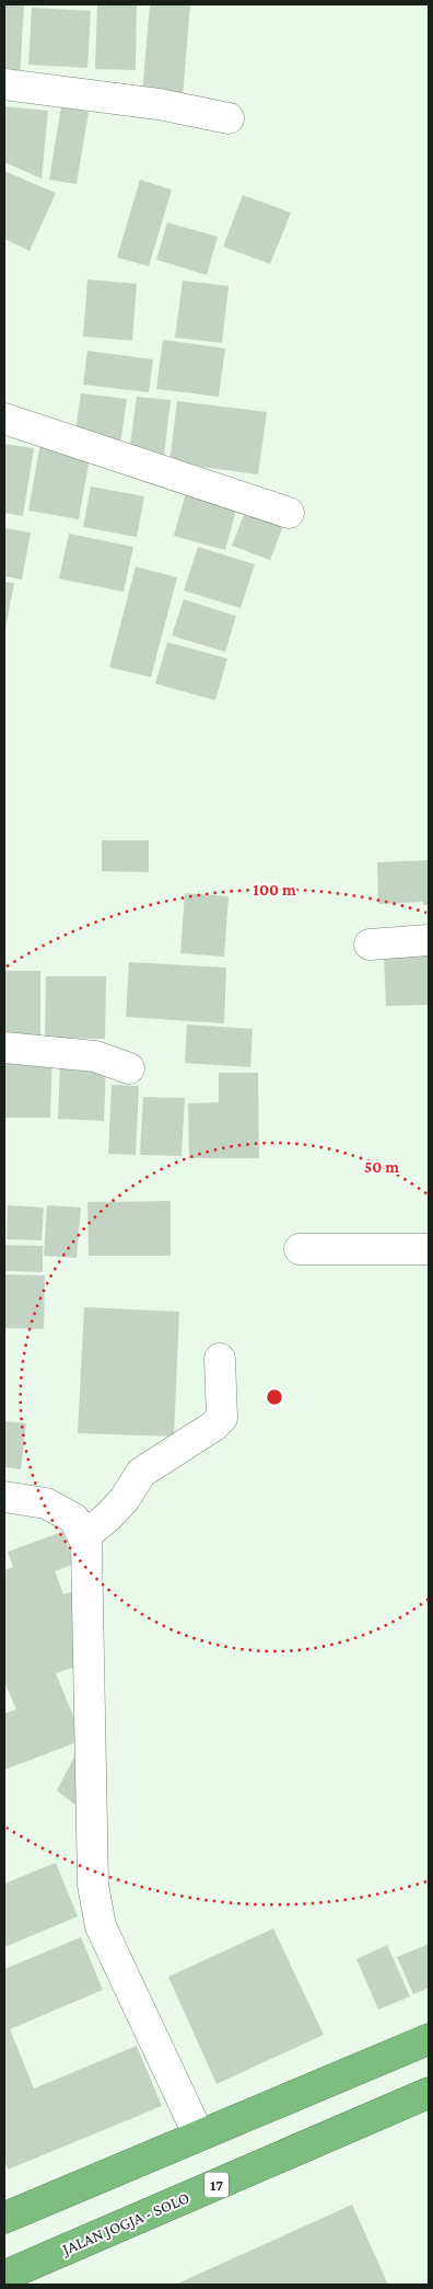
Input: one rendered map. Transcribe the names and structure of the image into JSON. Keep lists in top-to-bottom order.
{
  "streets": {
    "highway": ["17", "JALAN JOGJA - SOLO"]
  },
  "rings": ["100 m", "50 m"]
}
